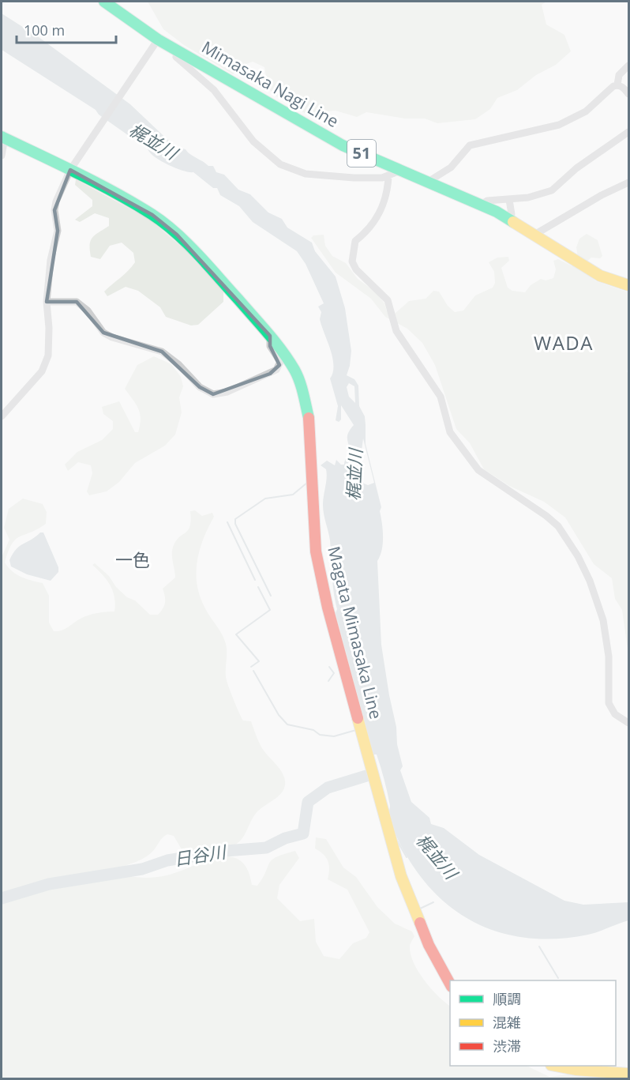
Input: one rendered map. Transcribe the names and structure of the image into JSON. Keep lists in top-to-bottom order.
{
  "streets": {
    "main road": ["Mimasaka Nagi Line", "51", "Magata Mimasaka Line"]
  },
  "districts": ["WADA", "一色"],
  "water": ["梶並川", "日谷川"],
  "legend": ["順調", "混雑", "渋滞"],
  "scale_bar": "100 m"
}
